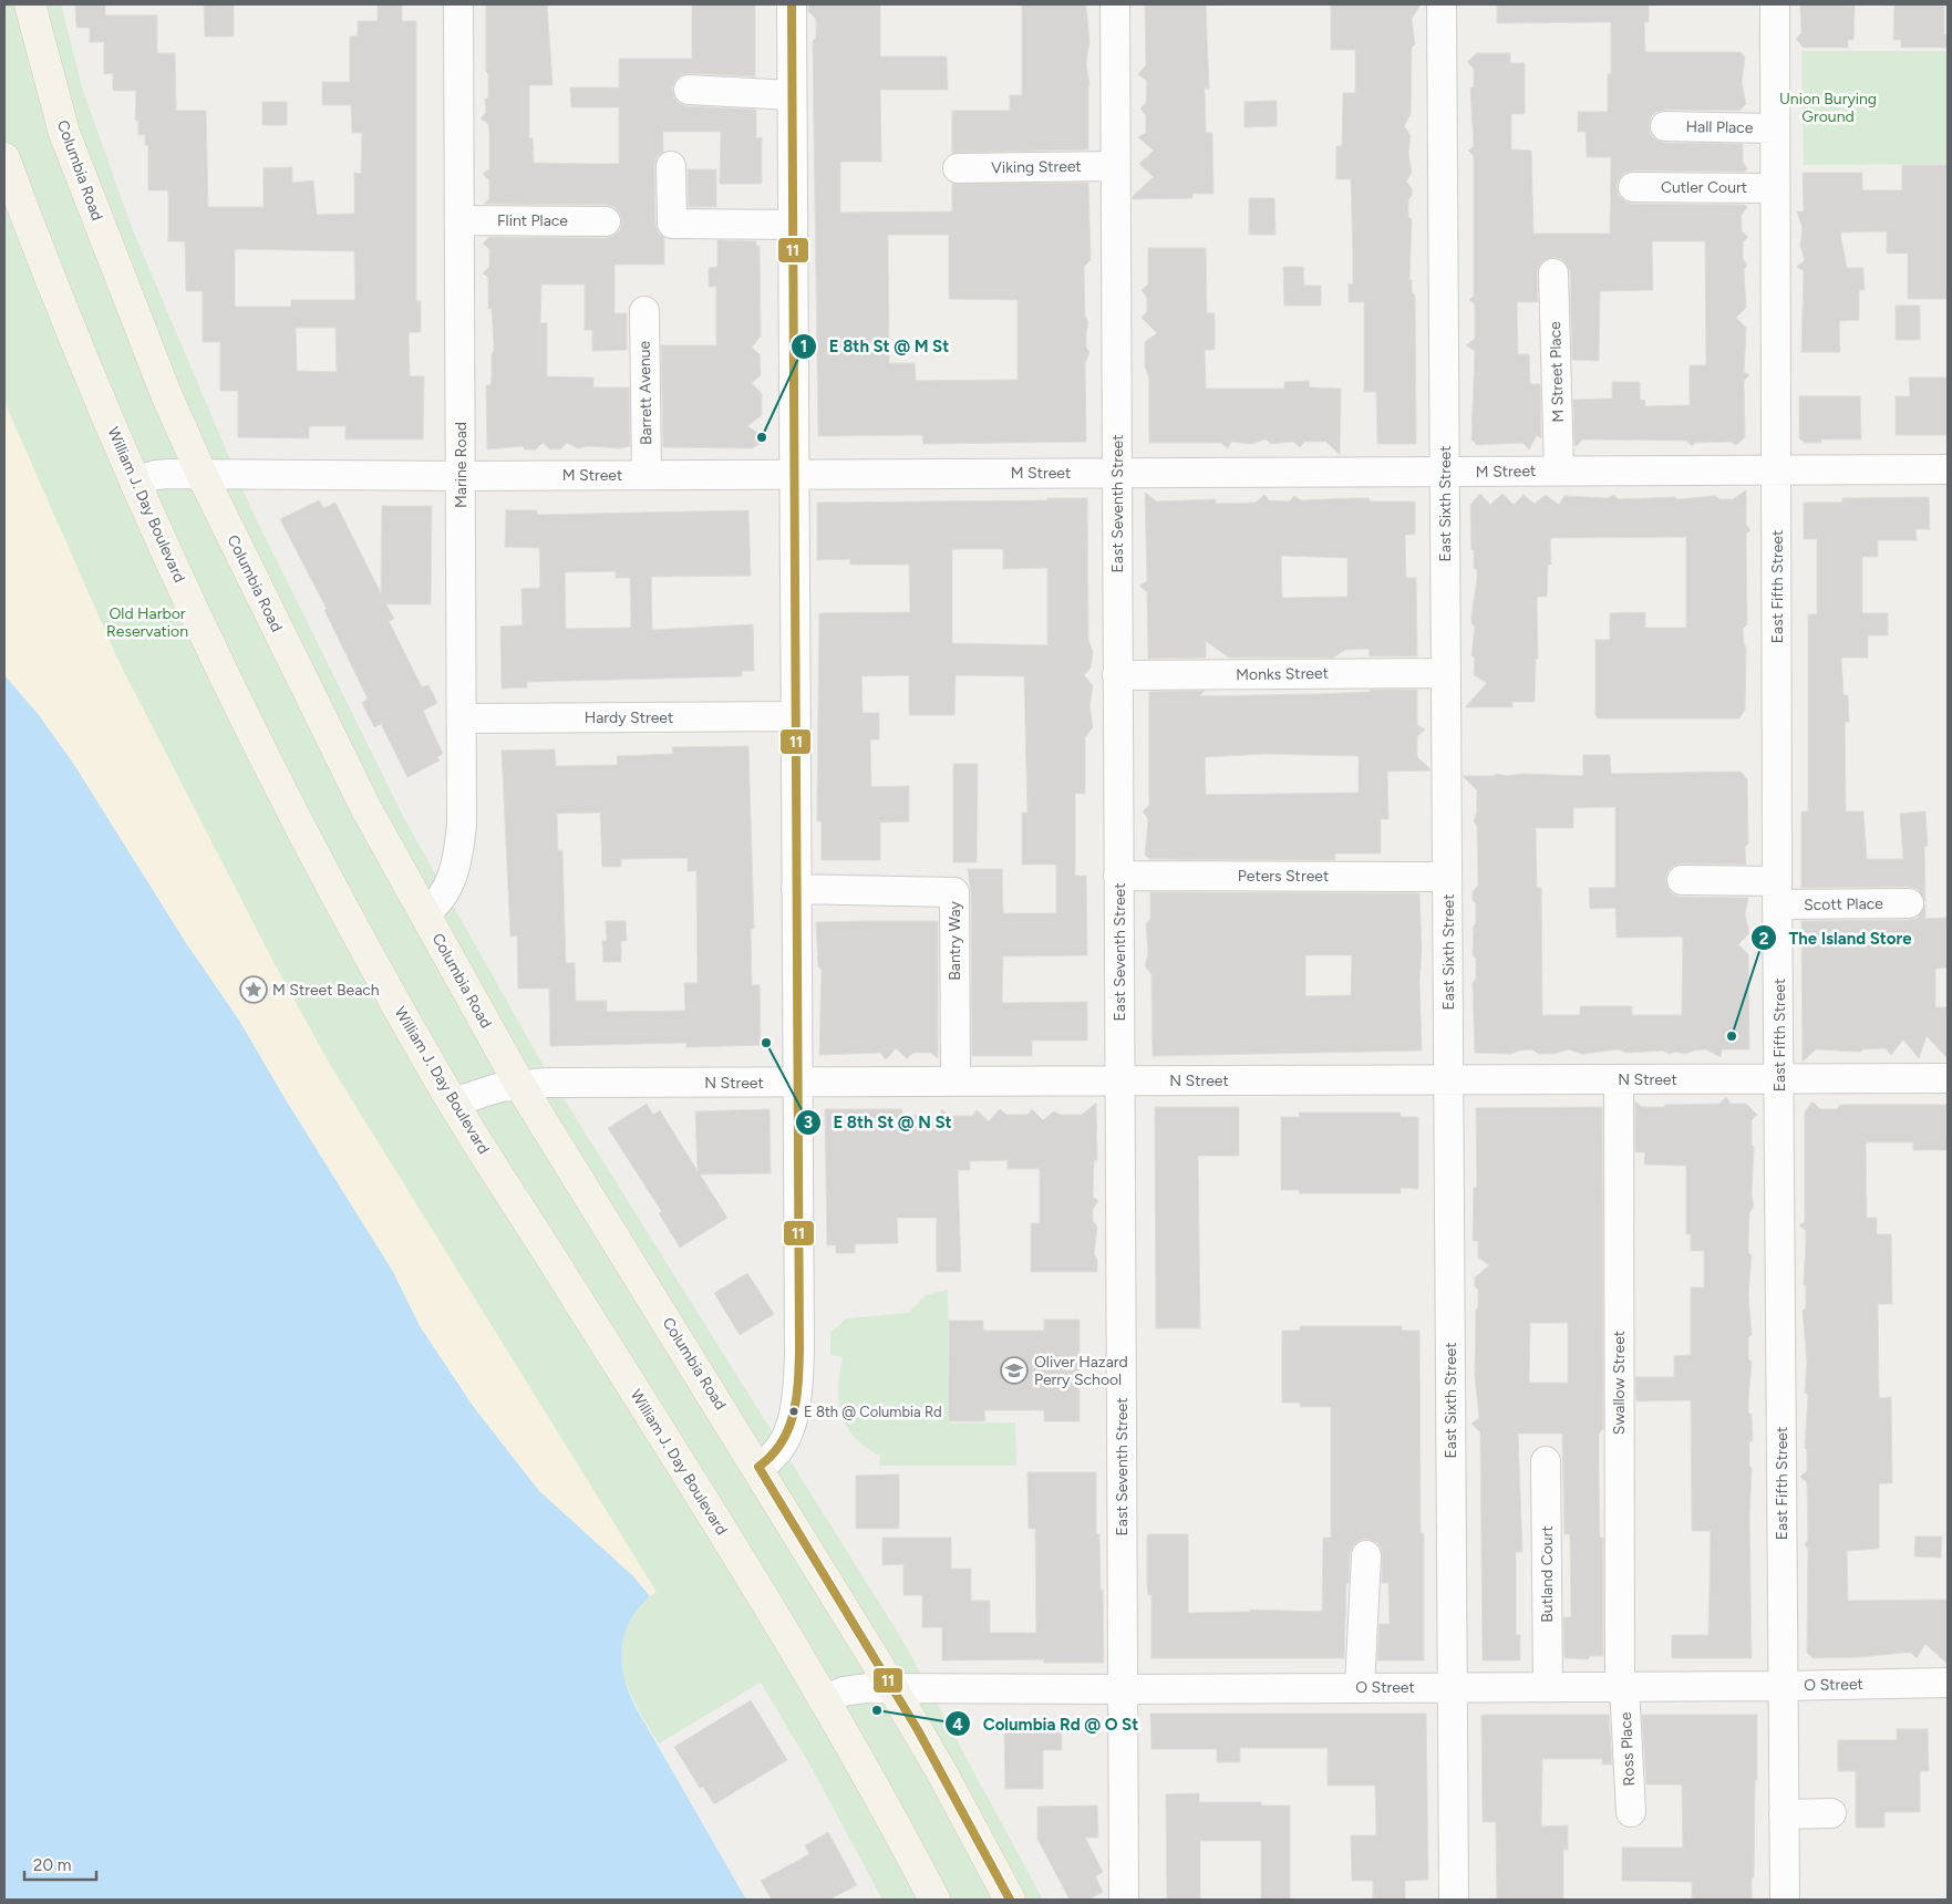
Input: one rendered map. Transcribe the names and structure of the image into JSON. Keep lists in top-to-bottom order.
{
  "streets": {
    "main road": ["Columbia Road", "William J. Day Boulevard"],
    "street": [
      "Hall Place",
      "Viking Street",
      "Cutler Court",
      "Flint Place",
      "M Street Place",
      "Barrett Avenue",
      "Marine Road",
      "M Street",
      "East Seventh Street",
      "East Sixth Street",
      "East Fifth Street",
      "Monks Street",
      "Hardy Street",
      "Peters Street",
      "Scott Place",
      "Bantry Way",
      "N Street",
      "Swallow Street",
      "Butland Court",
      "O Street",
      "Ross Place"
    ]
  },
  "crossings": [
    ["Hall Place", "East Fifth Street"],
    ["Viking Street", "East Seventh Street"],
    ["Columbia Road", "Marine Road"],
    ["Columbia Road", "M Street"],
    ["Columbia Road", "N Street"],
    ["Columbia Road", "O Street"],
    ["Cutler Court", "East Fifth Street"],
    ["Flint Place", "Marine Road"],
    ["M Street Place", "M Street"],
    ["Barrett Avenue", "M Street"],
    ["Marine Road", "M Street"],
    ["Marine Road", "Hardy Street"],
    ["M Street", "East Seventh Street"],
    ["M Street", "East Sixth Street"],
    ["M Street", "William J. Day Boulevard"],
    ["M Street", "East Fifth Street"],
    ["East Seventh Street", "Monks Street"],
    ["East Seventh Street", "Peters Street"],
    ["East Seventh Street", "N Street"],
    ["East Seventh Street", "O Street"],
    ["East Sixth Street", "Monks Street"],
    ["East Sixth Street", "Peters Street"],
    ["East Sixth Street", "N Street"],
    ["East Sixth Street", "O Street"],
    ["William J. Day Boulevard", "N Street"],
    ["William J. Day Boulevard", "O Street"],
    ["East Fifth Street", "Scott Place"],
    ["East Fifth Street", "N Street"],
    ["East Fifth Street", "O Street"],
    ["Bantry Way", "N Street"],
    ["N Street", "Swallow Street"],
    ["Swallow Street", "O Street"],
    ["Swallow Street", "Ross Place"],
    ["Butland Court", "O Street"],
    ["O Street", "Ross Place"]
  ],
  "parks": ["Union Burying Ground", "Old Harbor Reservation"],
  "places": {
    "other": [
      "E 8th St @ M St",
      "The Island Store",
      "E 8th St @ N St",
      "E 8th @ Columbia Rd",
      "Columbia Rd @ O St"
    ],
    "place": ["M Street Beach"],
    "school or university": ["Oliver Hazard Perry School"]
  },
  "lines": ["transit line 11"],
  "scale_bar": "20 m"
}
